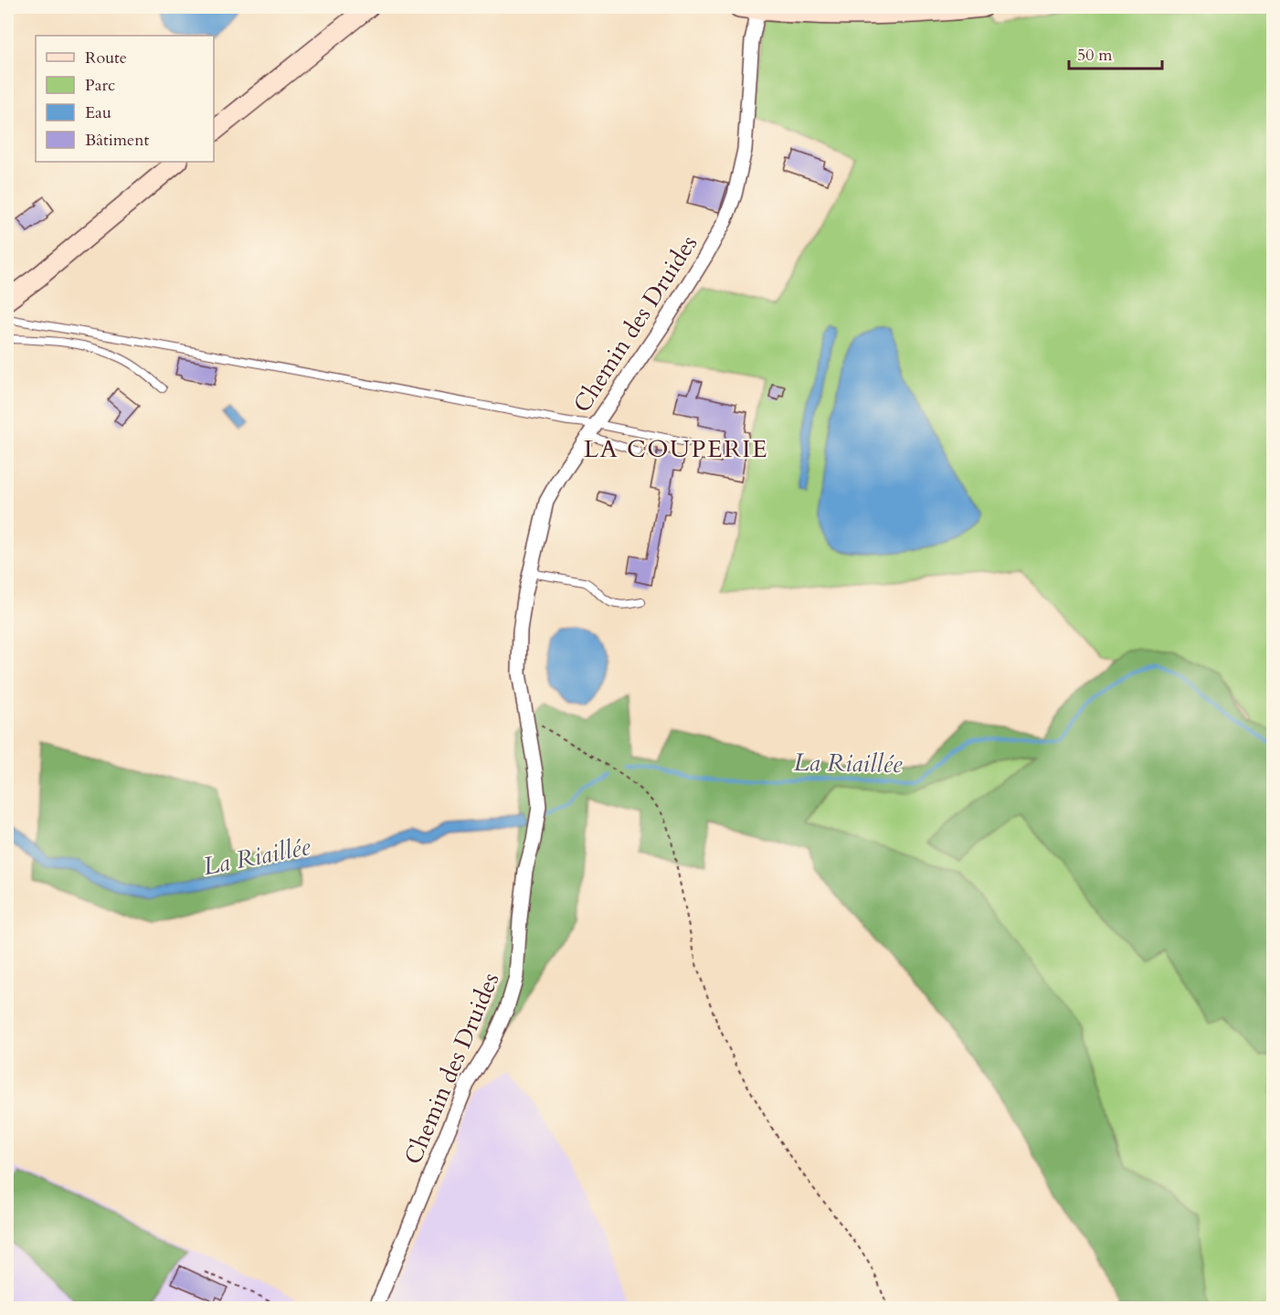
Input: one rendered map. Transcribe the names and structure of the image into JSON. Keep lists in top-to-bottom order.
{
  "streets": {
    "street": ["Chemin des Druides"]
  },
  "districts": ["LA COUPERIE"],
  "water": ["La Riaillée"],
  "legend": [
    "Route",
    "Parc",
    "Eau",
    "Bâtiment"
  ],
  "scale_bar": "50 m"
}
